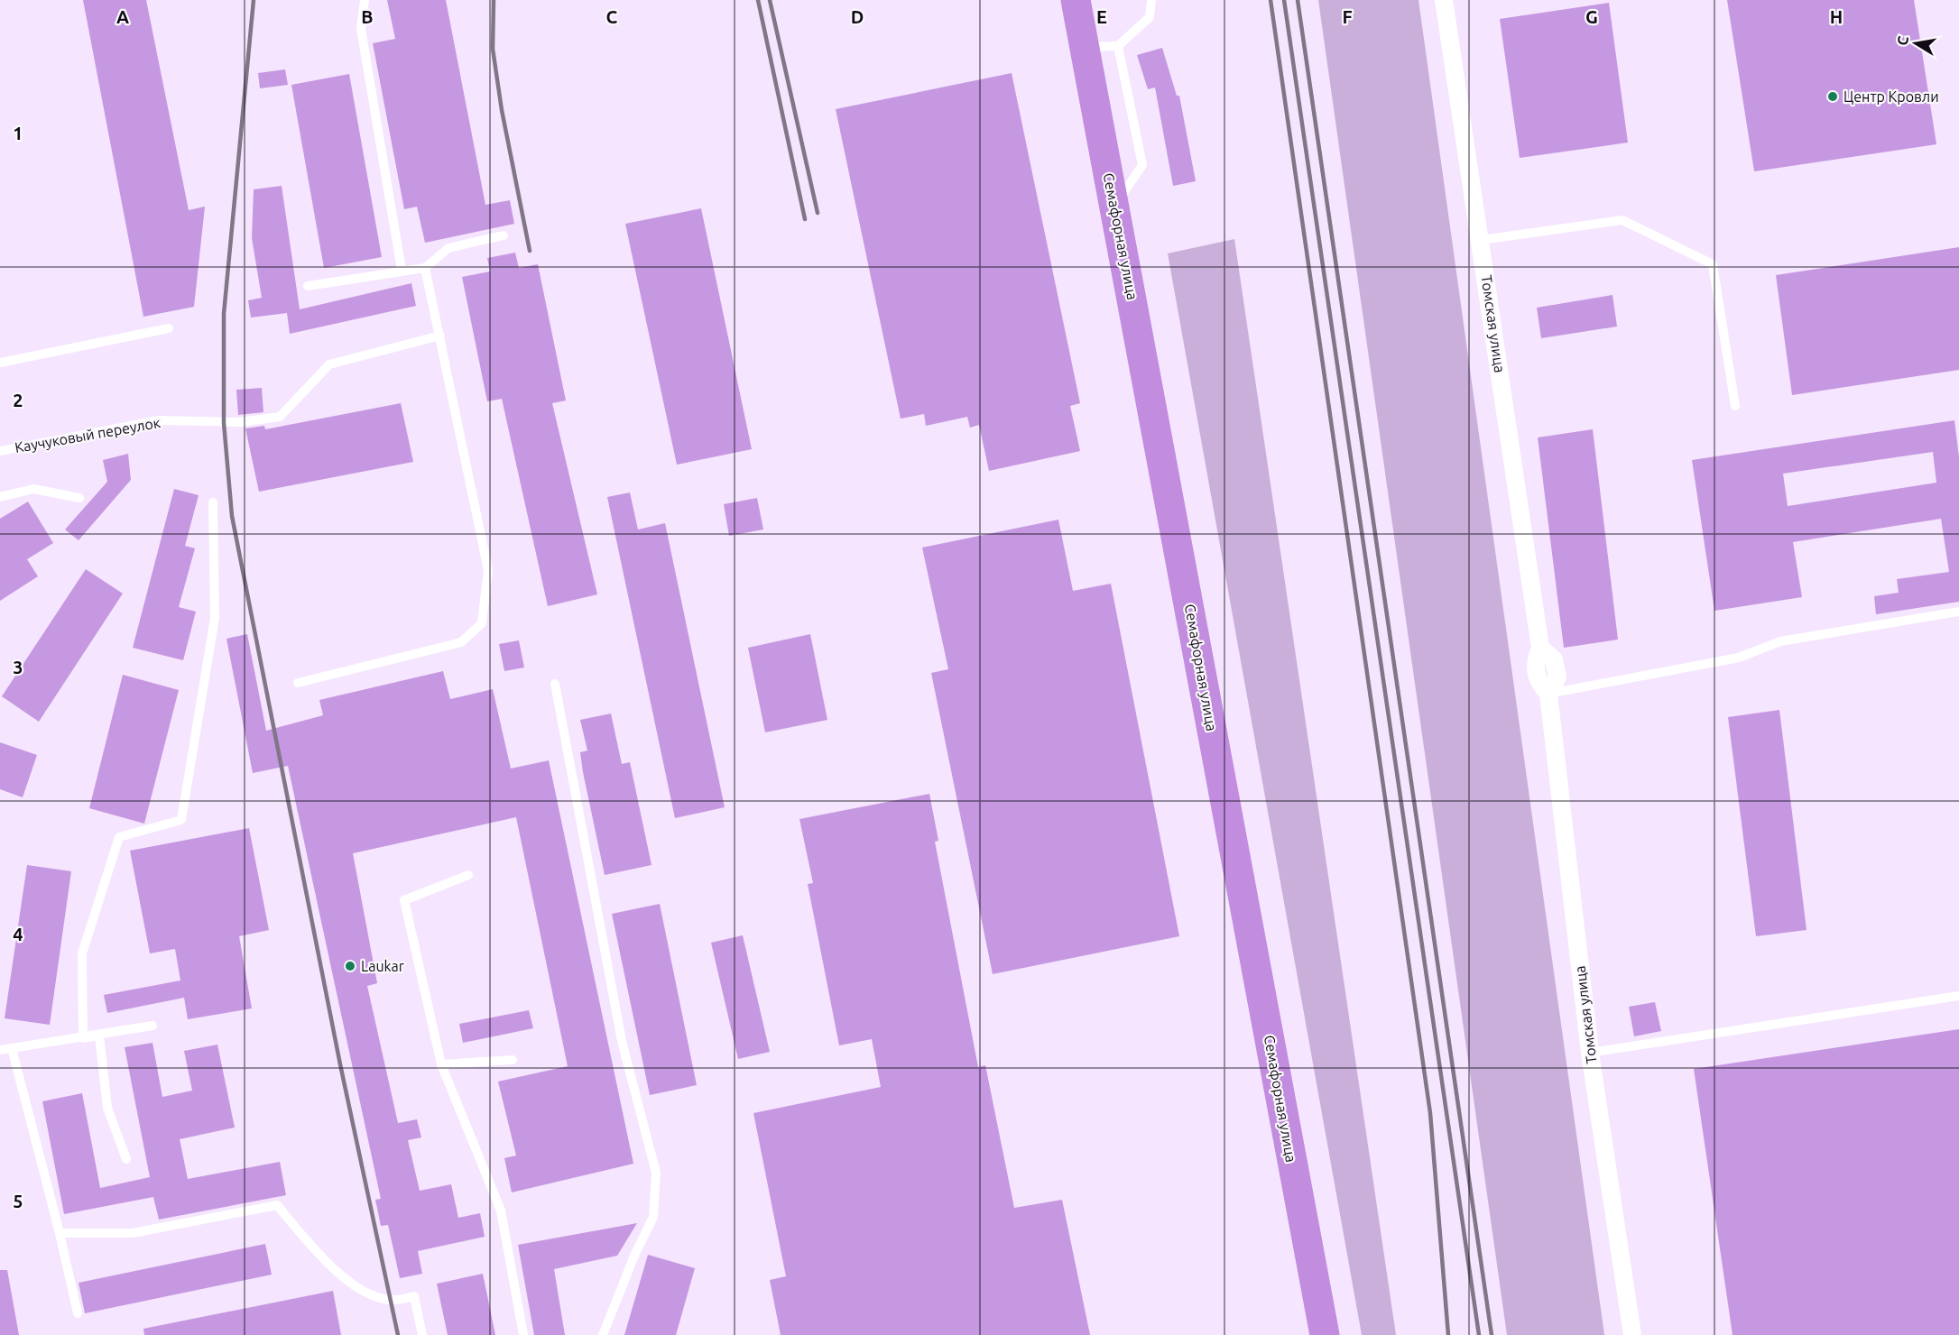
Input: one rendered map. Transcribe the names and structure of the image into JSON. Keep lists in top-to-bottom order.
{
  "streets": {
    "highway": ["Семафорная улица"],
    "street": ["Томская улица"],
    "lane": ["Каучуковый переулок"]
  },
  "places": ["Центр Кровли", "Laukar"],
  "north": "left",
  "grid": {
    "columns": [
      "A",
      "B",
      "C",
      "D",
      "E",
      "F",
      "G",
      "H"
    ],
    "rows": [
      "1",
      "2",
      "3",
      "4",
      "5"
    ]
  }
}
